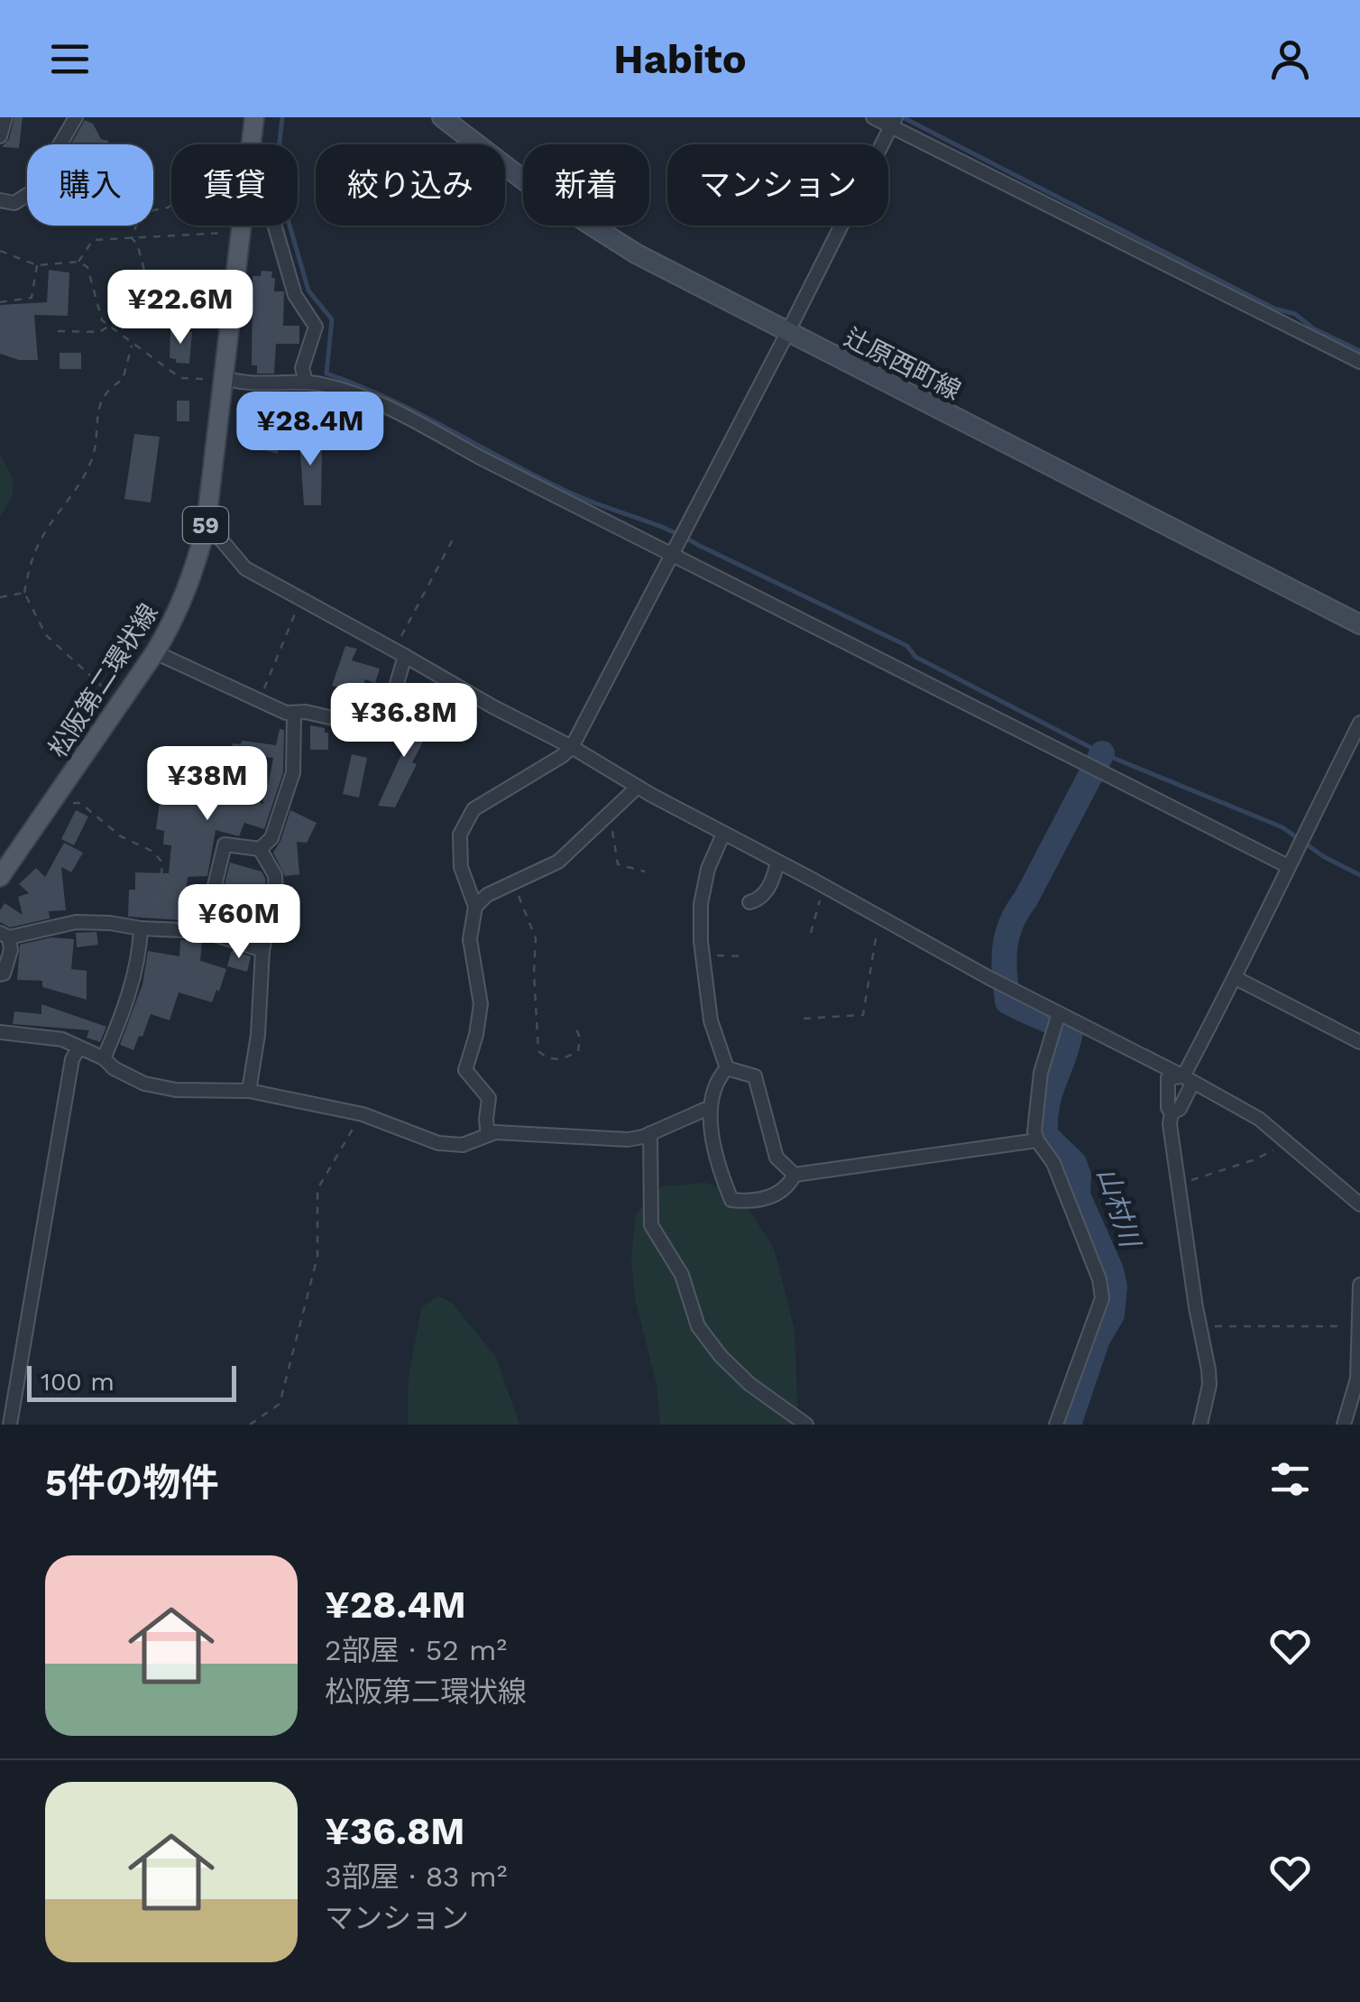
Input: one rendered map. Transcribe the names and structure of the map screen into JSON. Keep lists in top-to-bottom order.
{
  "streets": {
    "main road": ["辻原西町線", "59", "松阪第二環状線"]
  },
  "water": ["山村川"],
  "scale_bar": "100 m",
  "page": {
    "header": "Habito",
    "chip": [
      "購入",
      "賃貸",
      "絞り込み",
      "新着",
      "マンション"
    ],
    "price": [
      "¥22.6M",
      "¥28.4M",
      "¥36.8M",
      "¥38M",
      "¥60M"
    ],
    "scale": "100 m",
    "heading": "5件の物件",
    "list": [
      {
        "name": "¥28.4M",
        "note": "2部屋 · 52 m² · 松阪第二環状線"
      },
      {
        "name": "¥36.8M",
        "note": "3部屋 · 83 m² · マンション"
      }
    ]
  }
}
